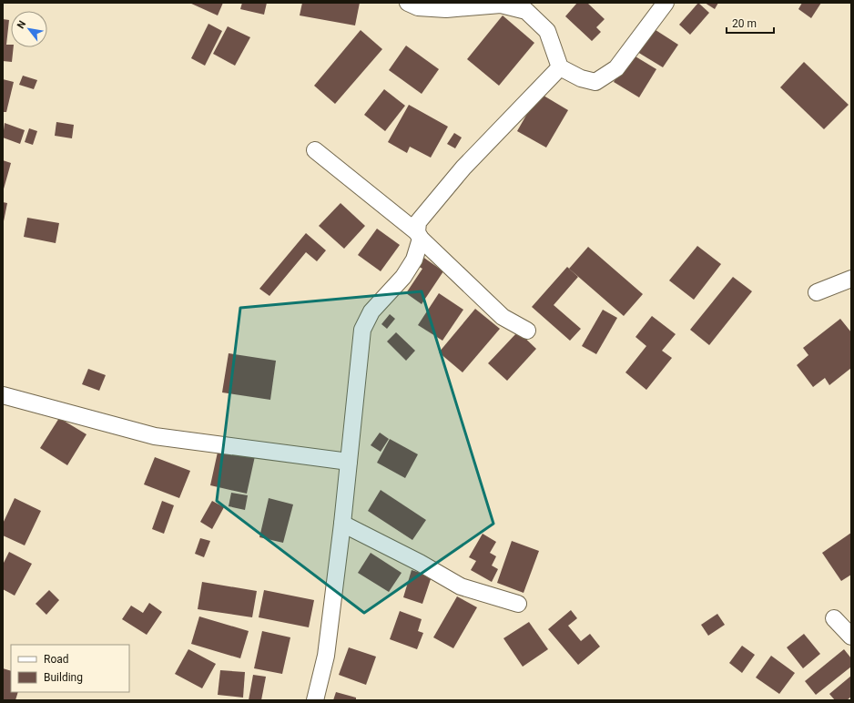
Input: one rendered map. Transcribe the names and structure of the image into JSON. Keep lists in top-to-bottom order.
{
  "legend": ["Road", "Building"],
  "scale_bar": "20 m",
  "north": "top left"
}
